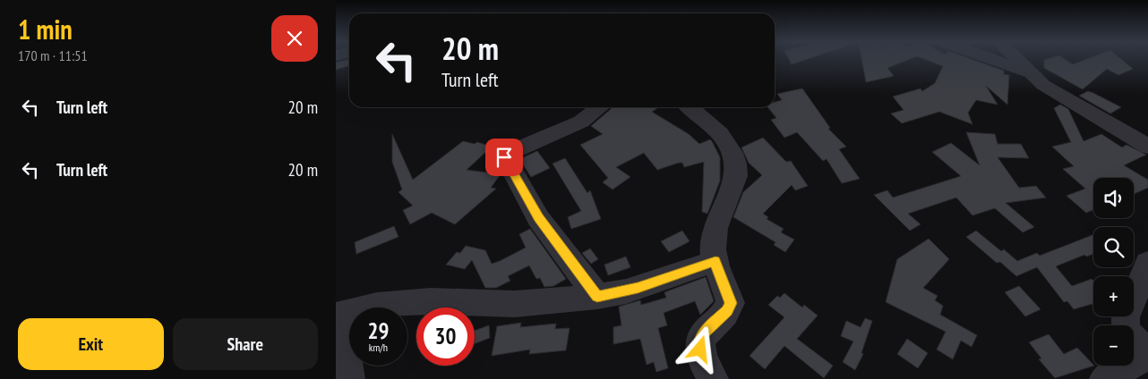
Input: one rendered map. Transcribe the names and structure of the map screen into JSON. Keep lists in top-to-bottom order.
{
  "page": {
    "heading": ["1 min", "170 m · 11:51"],
    "turn": ["20 m", "Turn left"],
    "list": [
      {
        "name": "Turn left",
        "value": "20 m"
      },
      {
        "name": "Turn left",
        "value": "20 m"
      }
    ],
    "map_buttons": ["+", "−"],
    "speed": "29 km/h",
    "limit": "30",
    "buttons": ["Exit", "Share"]
  }
}
